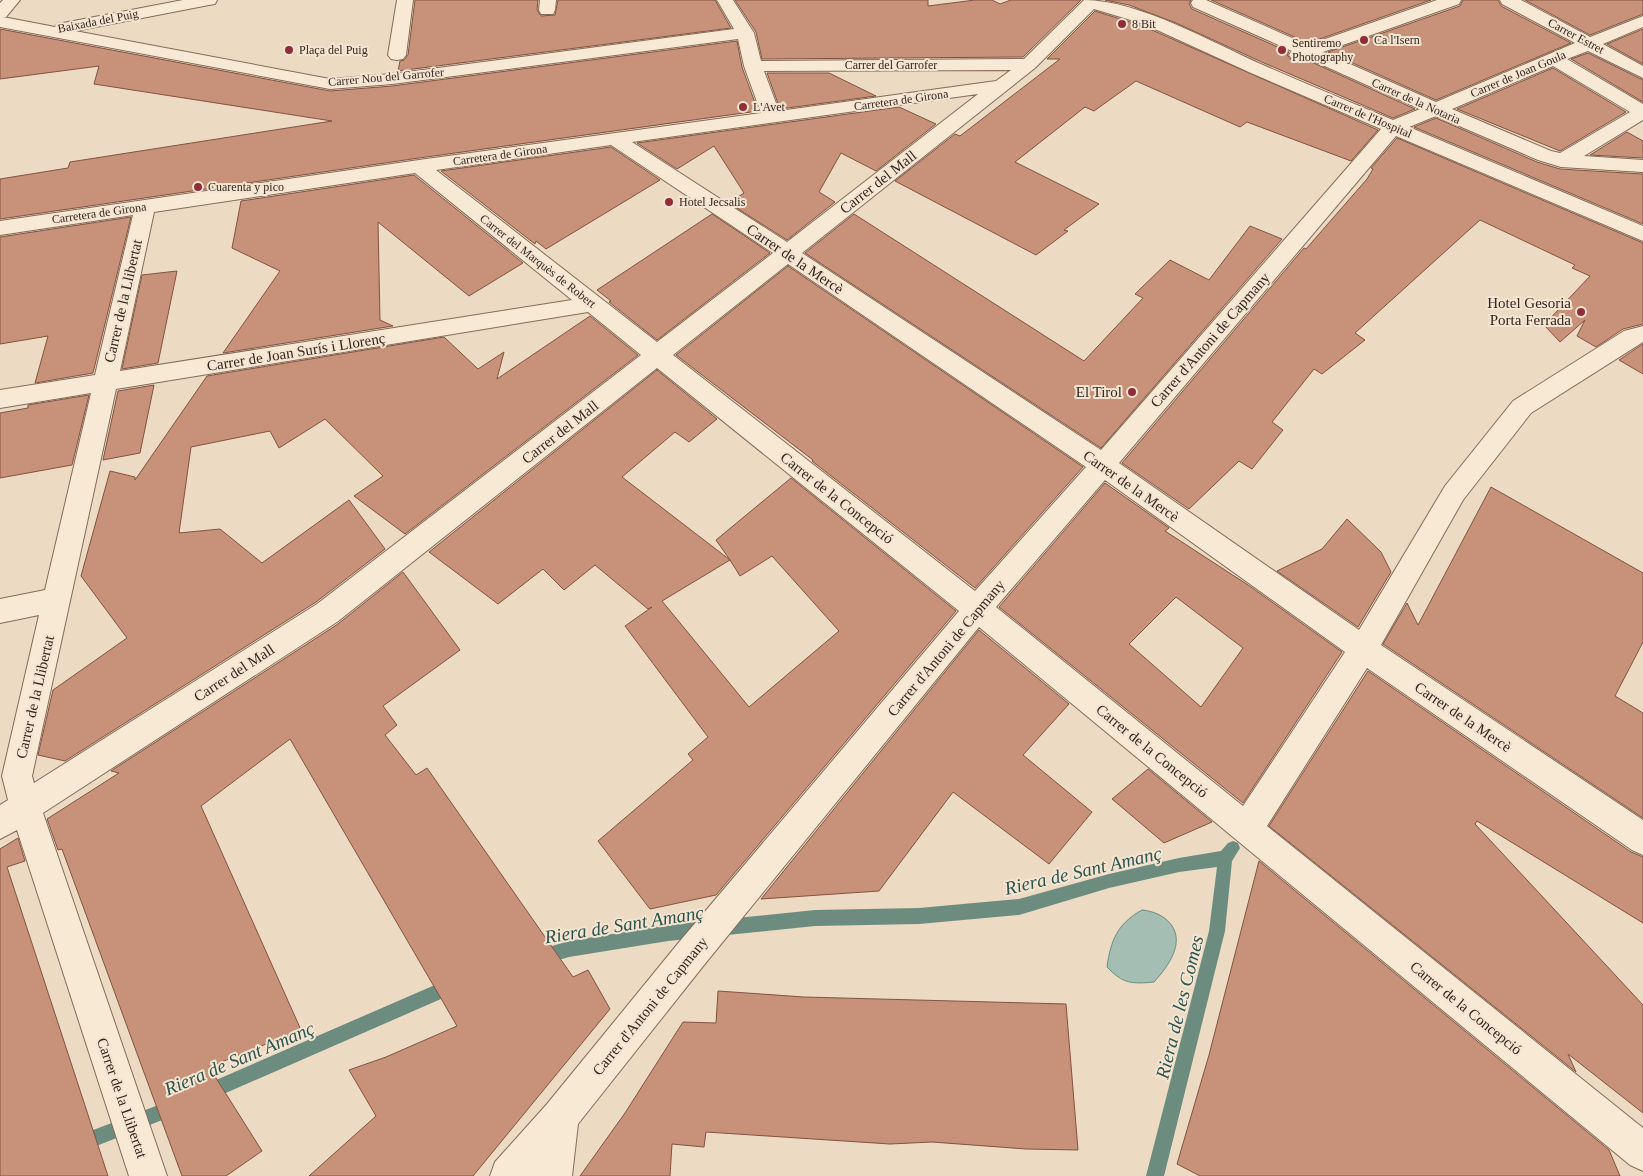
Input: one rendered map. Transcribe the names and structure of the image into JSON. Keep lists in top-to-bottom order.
{
  "streets": {
    "street": [
      "Baixada del Puig",
      "Carrer Estret",
      "Carrer del Garrofer",
      "Carrer de Joan Goula",
      "Carrer Nou del Garrofer",
      "Carretera de Girona",
      "Carrer de la Notaria",
      "Carrer de l'Hospital",
      "Carrer del Mall",
      "Carrer de la Mercè",
      "Carrer del Marquès de Robert",
      "Carrer de la Llibertat",
      "Carrer d'Antoni de Capmany",
      "Carrer de Joan Surís i Llorenç",
      "Carrer de la Concepció"
    ]
  },
  "crossings": [
    ["Baixada del Puig", "Carrer Nou del Garrofer"],
    ["Carrer Estret", "Carrer de Joan Goula"],
    ["Carrer del Garrofer", "Carrer del Mall"],
    ["Carrer de Joan Goula", "Carrer de la Notaria"],
    ["Carrer de Joan Goula", "Carrer de l'Hospital"],
    ["Carrer de Joan Goula", "Carrer d'Antoni de Capmany"],
    ["Carretera de Girona", "Carrer del Mall"],
    ["Carretera de Girona", "Carrer de la Mercè"],
    ["Carretera de Girona", "Carrer del Marquès de Robert"],
    ["Carretera de Girona", "Carrer de la Llibertat"],
    ["Carrer de l'Hospital", "Carrer del Mall"],
    ["Carrer de l'Hospital", "Carrer d'Antoni de Capmany"],
    ["Carrer del Mall", "Carrer de la Mercè"],
    ["Carrer del Mall", "Carrer del Marquès de Robert"],
    ["Carrer del Mall", "Carrer de la Llibertat"],
    ["Carrer del Mall", "Carrer de la Concepció"],
    ["Carrer de la Mercè", "Carrer d'Antoni de Capmany"],
    ["Carrer del Marquès de Robert", "Carrer de Joan Surís i Llorenç"],
    ["Carrer del Marquès de Robert", "Carrer de la Concepció"],
    ["Carrer de la Llibertat", "Carrer de Joan Surís i Llorenç"],
    ["Carrer d'Antoni de Capmany", "Carrer de la Concepció"]
  ],
  "water": ["Riera de Sant Amanç", "Riera de les Comes"],
  "places": [
    "8 Bit",
    "Ca l'Isern",
    "Plaça del Puig",
    "Sentiremo Photography",
    "L'Avet",
    "Cuarenta y pico",
    "Hotel Jecsalis",
    "Hotel Gesoria Porta Ferrada",
    "El Tirol"
  ]
}
